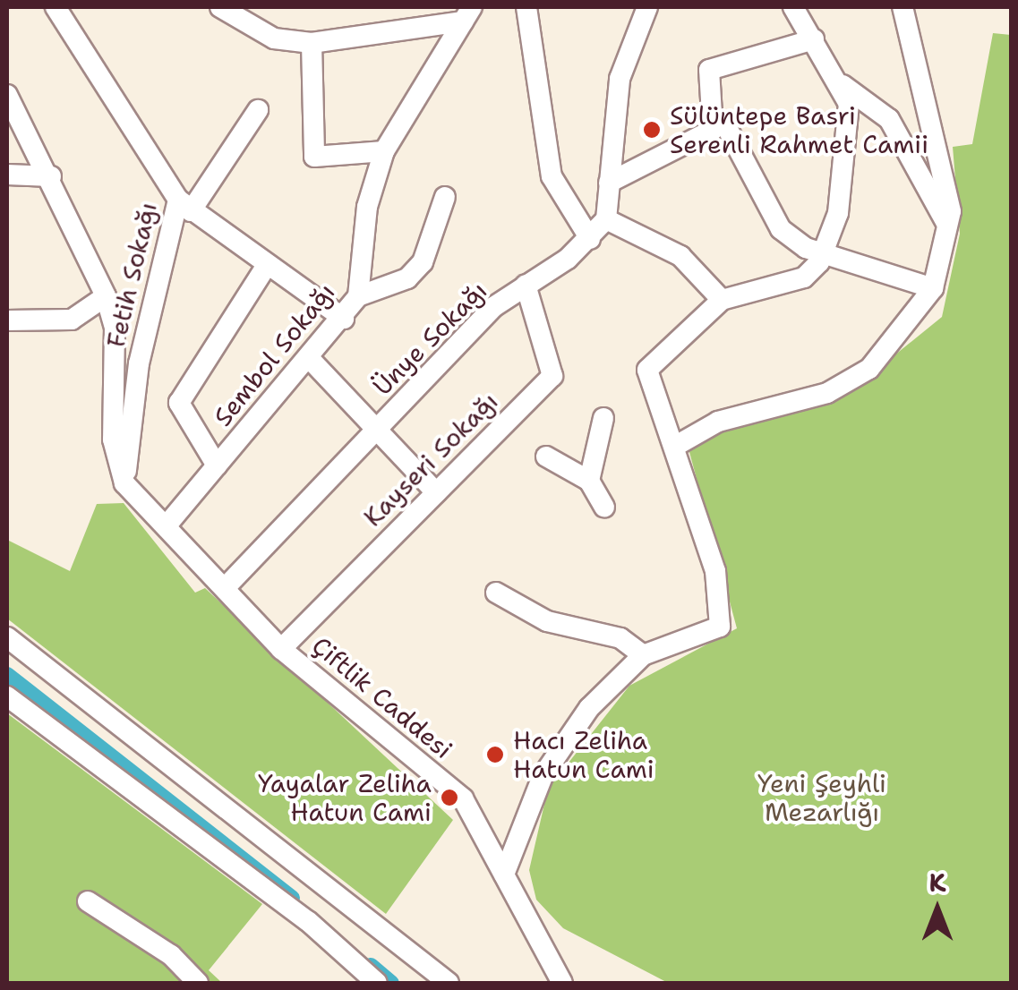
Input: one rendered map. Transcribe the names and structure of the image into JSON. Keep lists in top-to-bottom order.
{
  "streets": {
    "street": [
      "Fetih Sokağı",
      "Ünye Sokağı",
      "Sembol Sokağı",
      "Kayseri Sokağı",
      "Çiftlik Caddesi"
    ]
  },
  "crossings": [
    ["Fetih Sokağı", "Çiftlik Caddesi"],
    ["Ünye Sokağı", "Kayseri Sokağı"],
    ["Ünye Sokağı", "Çiftlik Caddesi"],
    ["Sembol Sokağı", "Çiftlik Caddesi"],
    ["Kayseri Sokağı", "Çiftlik Caddesi"]
  ],
  "parks": ["Yeni Şeyhli Mezarlığı"],
  "places": ["Sülüntepe Basri Serenli Rahmet Camii", "Hacı Zeliha Hatun Cami", "Yayalar Zeliha Hatun Cami"],
  "north": "top"
}
